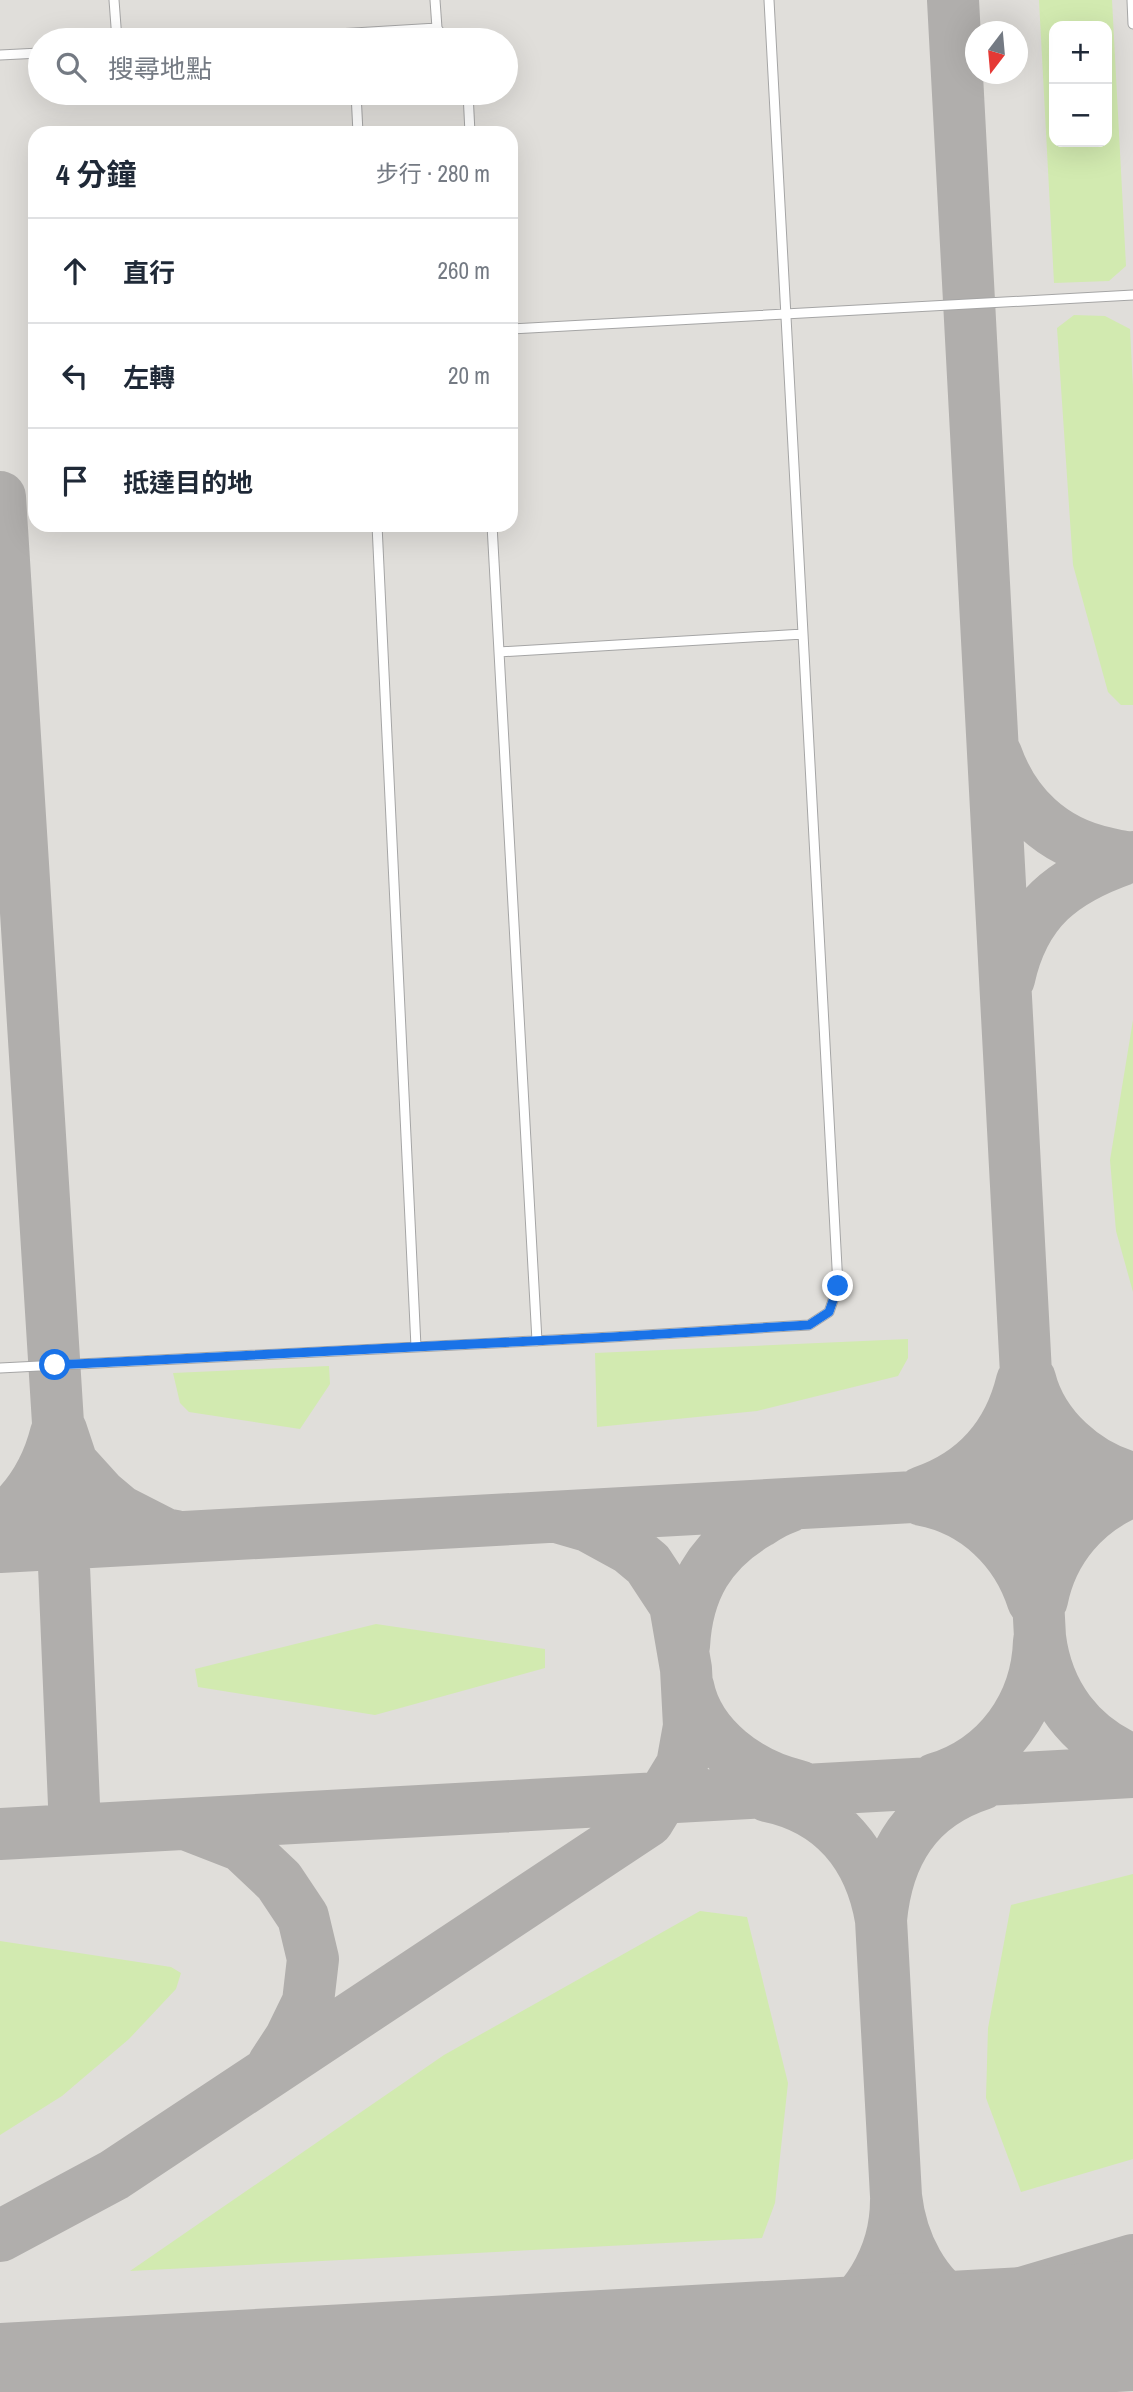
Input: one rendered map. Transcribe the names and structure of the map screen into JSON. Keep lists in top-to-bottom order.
{
  "north": "bottom",
  "page": {
    "map_buttons": ["+", "−"],
    "search": "搜尋地點",
    "heading": ["4 分鐘", "步行 · 280 m"],
    "list": [
      ["直行", "260 m"],
      ["左轉", "20 m"],
      "抵達目的地"
    ]
  }
}
